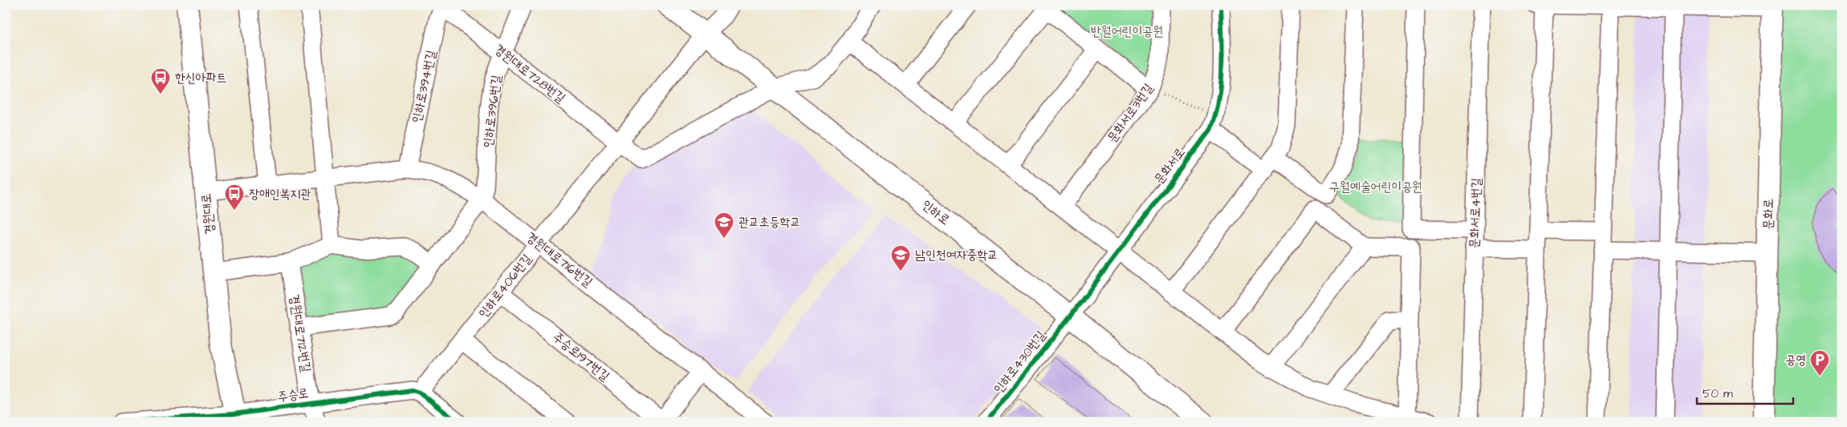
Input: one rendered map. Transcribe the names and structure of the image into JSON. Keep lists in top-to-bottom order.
{
  "streets": {
    "main road": ["인하로", "경원대로", "문화로"],
    "street": [
      "경원대로728번길",
      "인하로394번길",
      "인하로396번길",
      "문화서로3번길",
      "문화서로",
      "문화서로4번길",
      "경원대로716번길",
      "인하로406번길",
      "경원대로712번길",
      "주승로197번길",
      "인하로430번길",
      "주승로"
    ]
  },
  "crossings": [
    ["경원대로728번길", "인하로394번길"],
    ["경원대로728번길", "인하로396번길"],
    ["경원대로728번길", "인하로406번길"],
    ["인하로394번길", "경원대로716번길"],
    ["인하로396번길", "경원대로716번길"],
    ["문화서로", "인하로"],
    ["문화서로", "인하로430번길"],
    ["인하로", "인하로406번길"],
    ["인하로", "인하로430번길"],
    ["경원대로", "경원대로716번길"],
    ["경원대로", "주승로"],
    ["경원대로716번길", "인하로406번길"],
    ["경원대로716번길", "주승로197번길"],
    ["인하로406번길", "주승로197번길"],
    ["인하로406번길", "주승로"],
    ["경원대로712번길", "주승로"]
  ],
  "parks": ["반월어린이공원", "구월예술어린이공원"],
  "places": {
    "bus stop": ["한신아파트", "장애인복지관"],
    "school or university": ["관교초등학교", "남인천여자중학교"],
    "parking": ["공영"]
  },
  "scale_bar": "50 m"
}
